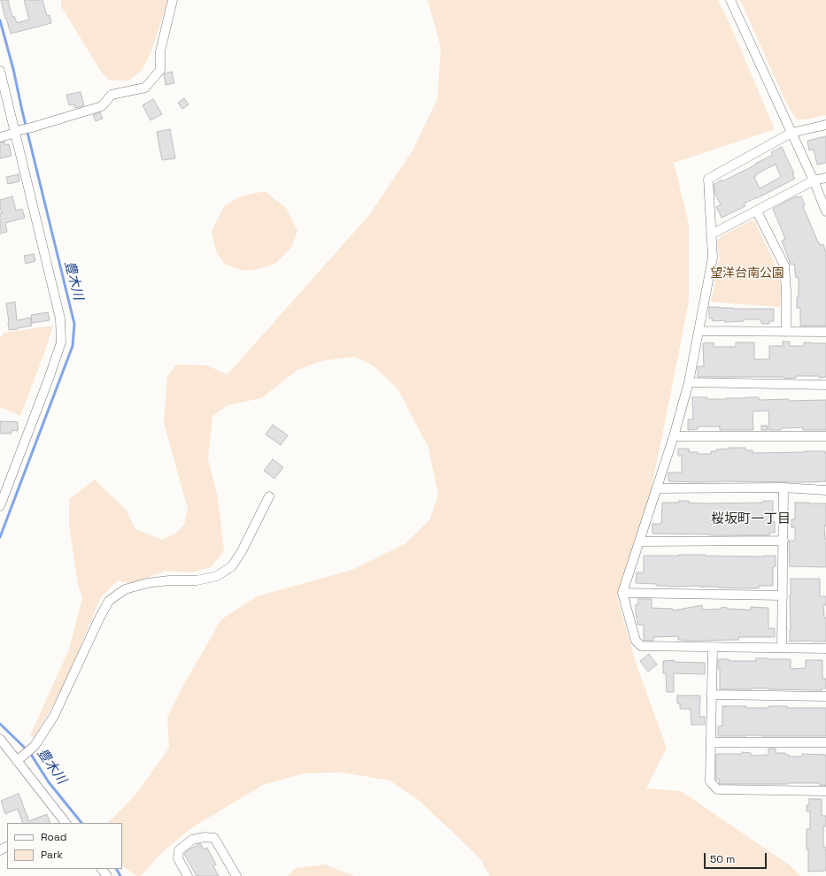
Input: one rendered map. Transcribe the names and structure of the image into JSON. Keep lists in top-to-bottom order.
{
  "districts": ["桜坂町一丁目"],
  "water": ["豊木川"],
  "parks": ["望洋台南公園"],
  "legend": ["Road", "Park"],
  "scale_bar": "50 m"
}
